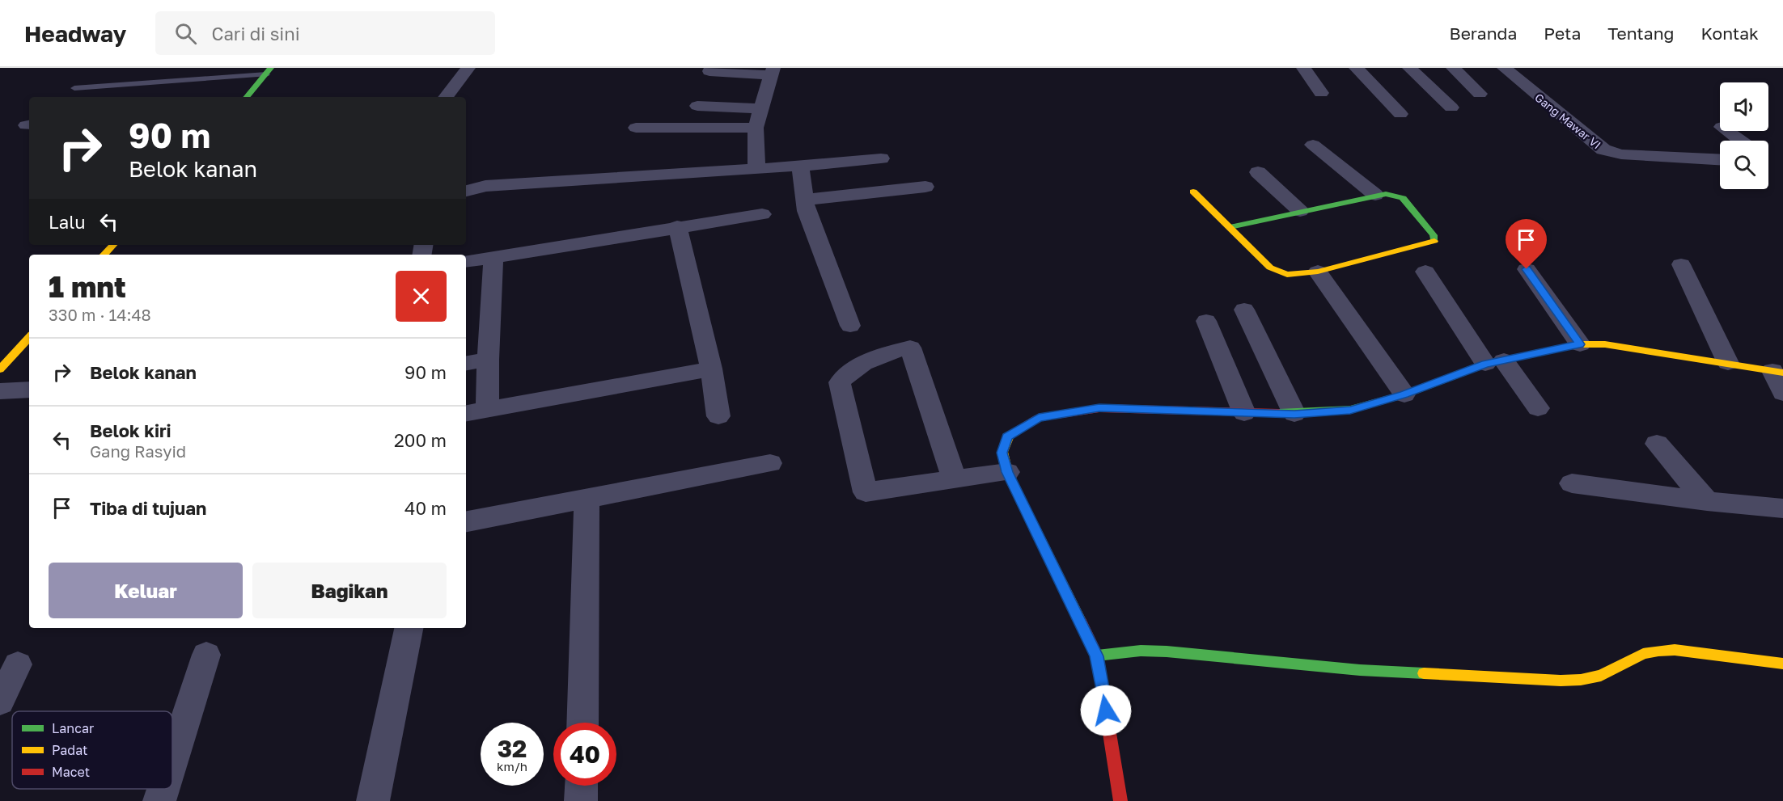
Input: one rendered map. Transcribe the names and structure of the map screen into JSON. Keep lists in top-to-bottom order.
{
  "streets": {
    "street": ["Gang Mawar VI"]
  },
  "legend": ["Lancar", "Padat", "Macet"],
  "page": {
    "header": "Headway",
    "search": "Cari di sini",
    "nav": [
      "Beranda",
      "Peta",
      "Tentang",
      "Kontak"
    ],
    "turn": ["90 m", "Belok kanan"],
    "then": "Lalu",
    "heading": ["1 mnt", "330 m · 14:48"],
    "list": [
      {
        "name": "Belok kanan",
        "value": "90 m"
      },
      {
        "name": "Belok kiri",
        "note": "Gang Rasyid",
        "value": "200 m"
      },
      {
        "name": "Tiba di tujuan",
        "value": "40 m"
      }
    ],
    "buttons": ["Keluar", "Bagikan"],
    "speed": "32 km/h",
    "limit": "40"
  }
}
